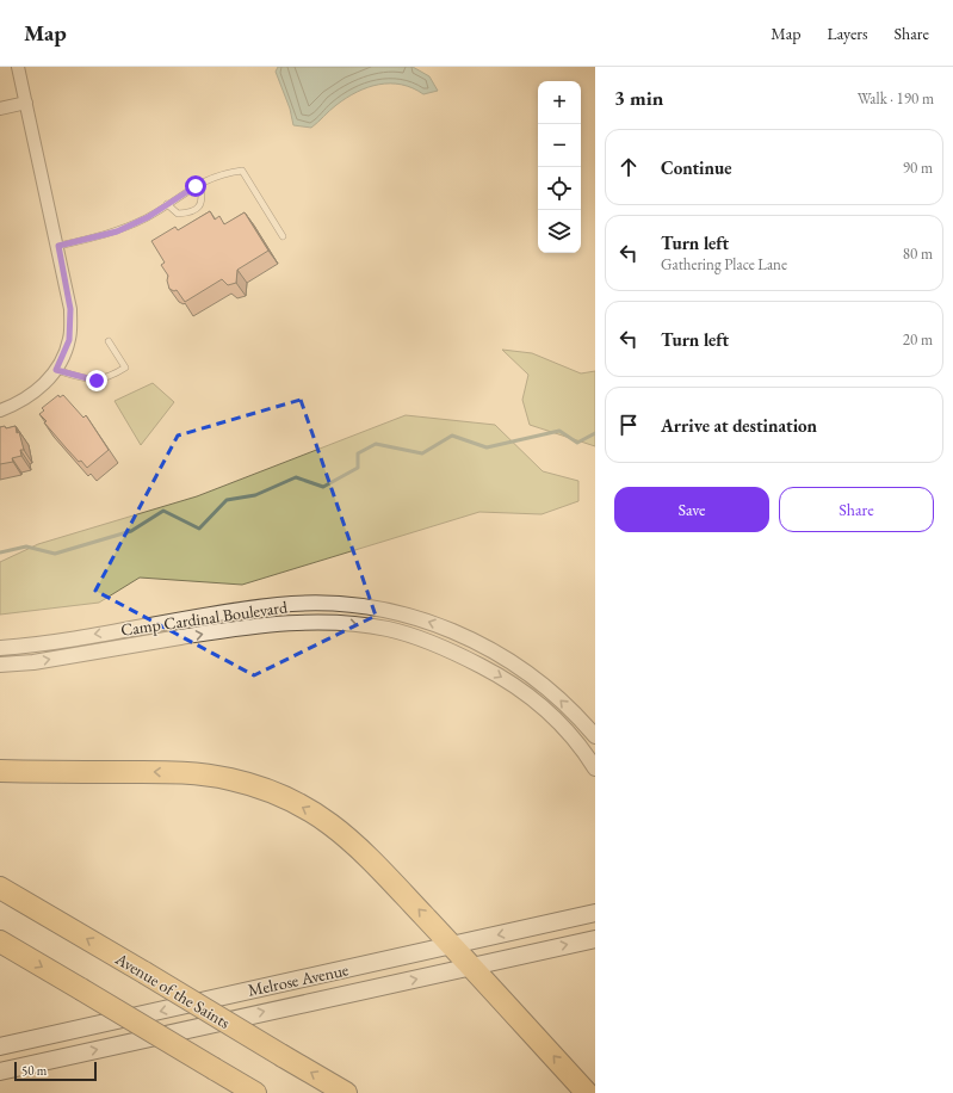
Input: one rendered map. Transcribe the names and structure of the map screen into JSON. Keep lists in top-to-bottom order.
{
  "streets": {
    "highway": ["Avenue of the Saints"],
    "main road": ["Melrose Avenue"],
    "street": ["Camp Cardinal Boulevard"]
  },
  "scale_bar": "50 m",
  "page": {
    "header": "Map",
    "nav": ["Map", "Layers", "Share"],
    "heading": ["3 min", "Walk · 190 m"],
    "map_buttons": ["+", "−"],
    "list": [
      ["Continue", "90 m"],
      ["Turn left", "Gathering Place Lane", "80 m"],
      ["Turn left", "20 m"],
      "Arrive at destination"
    ],
    "buttons": ["Save", "Share"],
    "scale": "50 m"
  }
}
